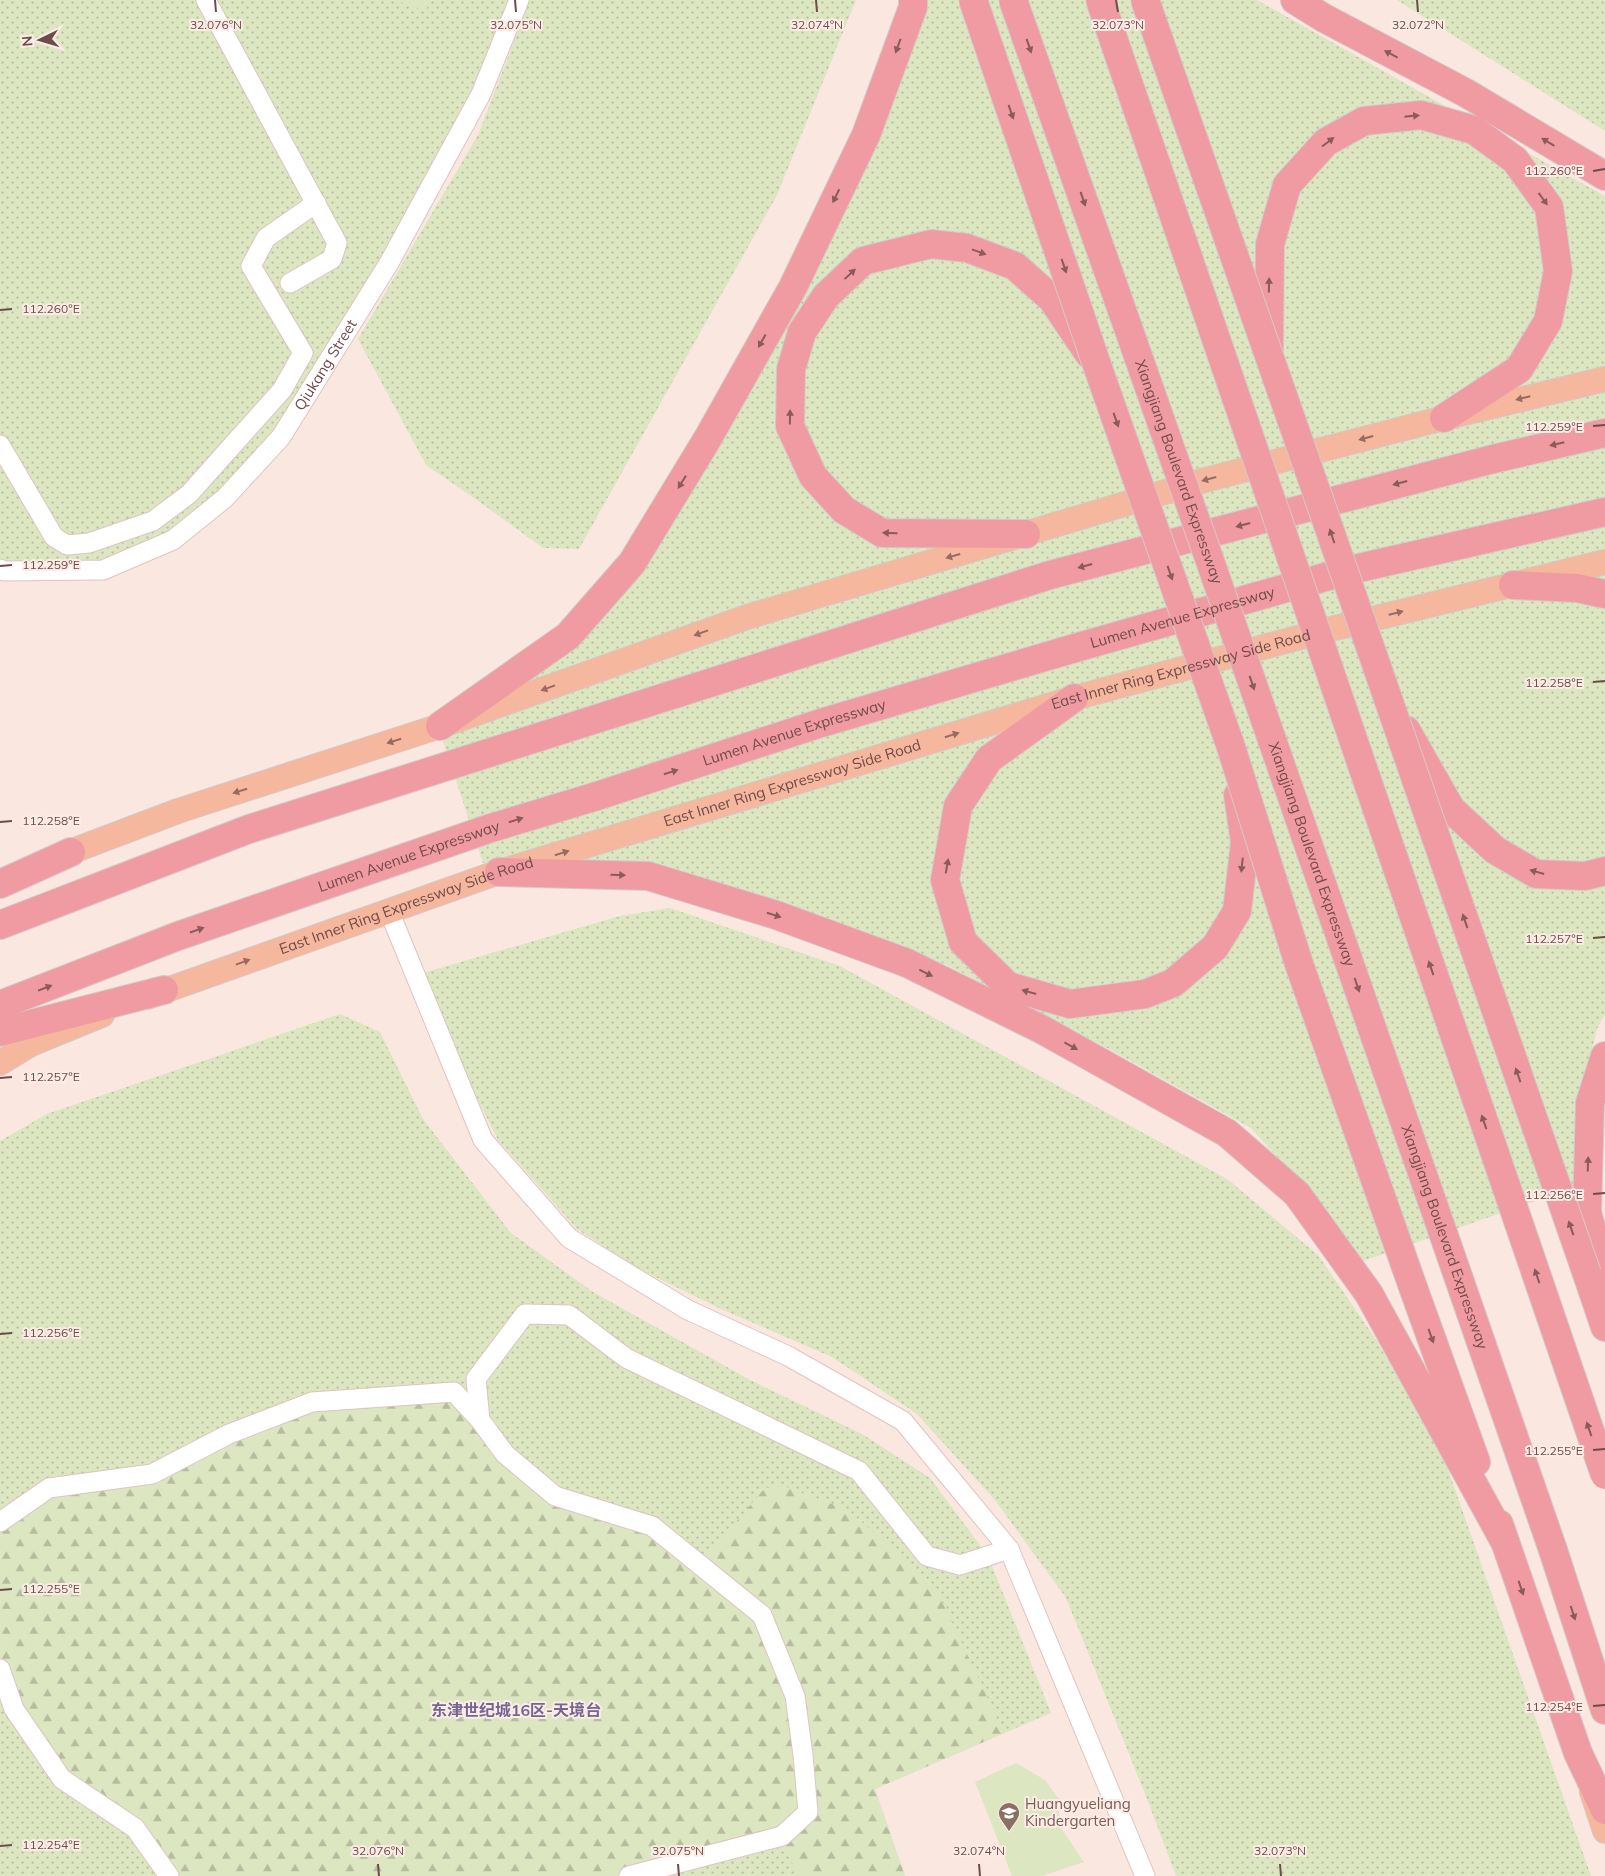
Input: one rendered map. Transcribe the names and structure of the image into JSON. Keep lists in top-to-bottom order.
{
  "streets": {
    "highway": ["Xiangjiang Boulevard Expressway", "Lumen Avenue Expressway"],
    "main road": ["East Inner Ring Expressway Side Road"],
    "street": ["Qiukang Street"]
  },
  "districts": ["东津世纪城16区-天境台"],
  "places": {
    "school or university": ["Huangyueliang Kindergarten"]
  },
  "north": "left",
  "coordinates": [
    "32.072°N",
    "32.076°N",
    "32.075°N",
    "32.074°N",
    "32.073°N",
    "112.260°E",
    "112.259°E",
    "112.258°E",
    "112.257°E",
    "112.256°E",
    "112.255°E",
    "112.254°E"
  ]
}
